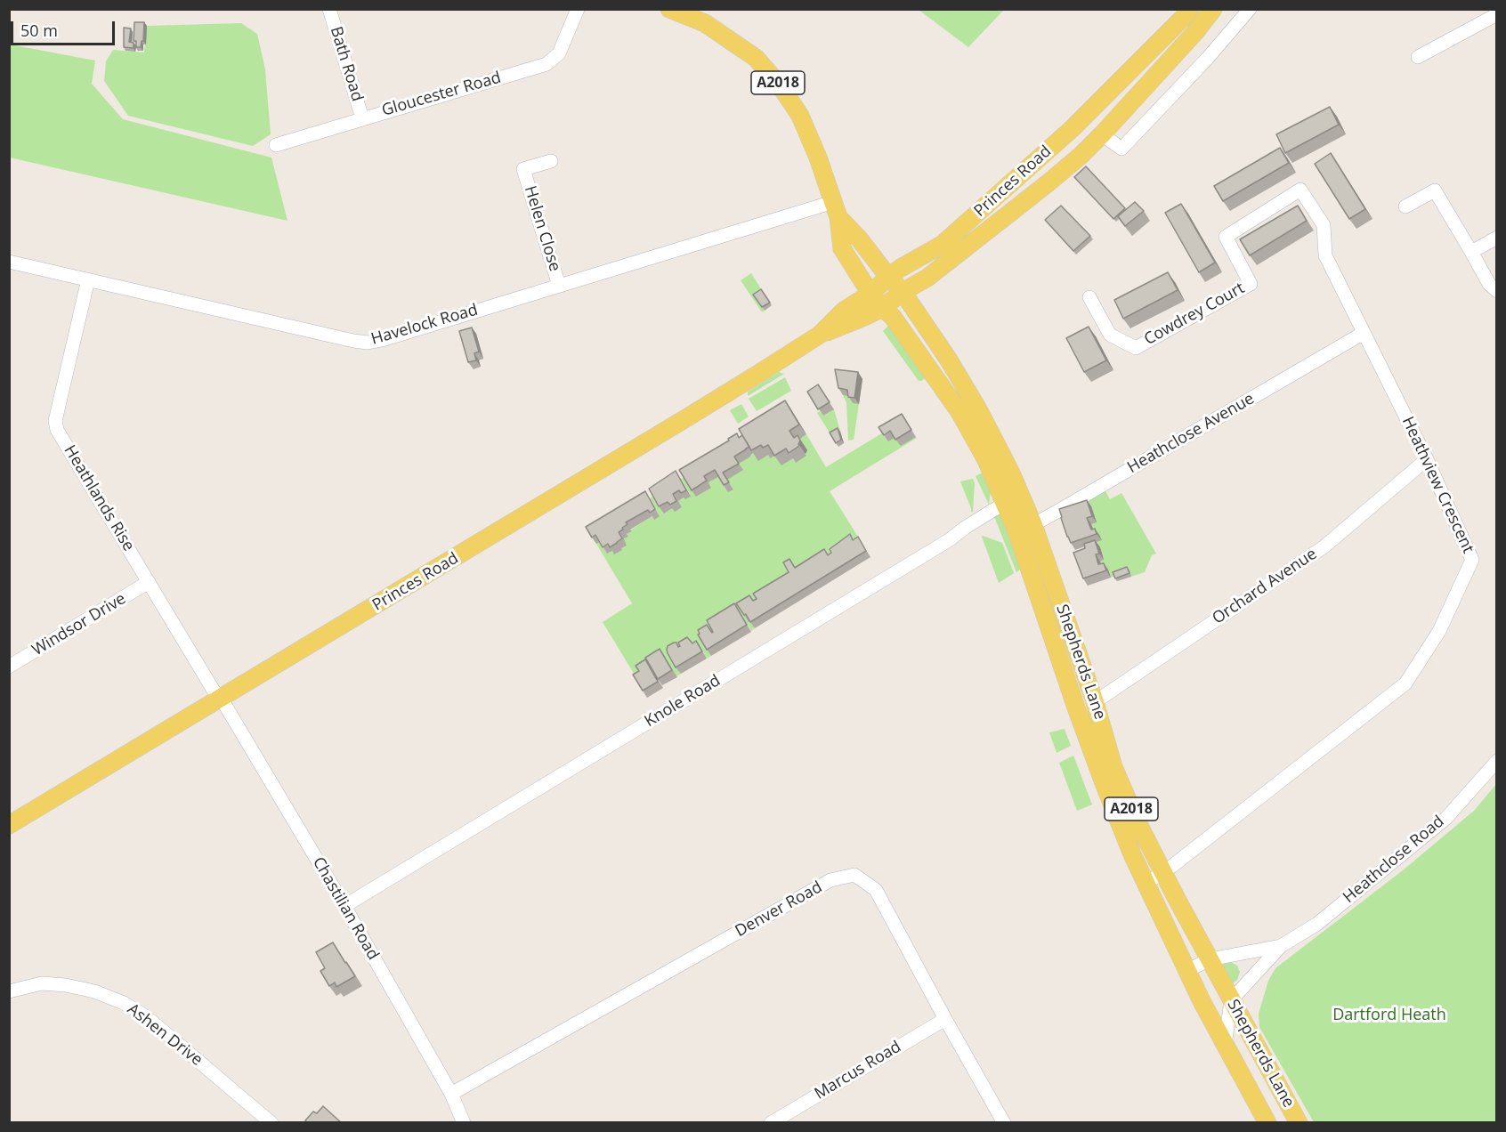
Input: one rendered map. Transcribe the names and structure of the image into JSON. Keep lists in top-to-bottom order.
{
  "streets": {
    "main road": ["A2018", "Princes Road", "Shepherds Lane"],
    "street": [
      "Bath Road",
      "Gloucester Road",
      "Helen Close",
      "Cowdrey Court",
      "Havelock Road",
      "Heathclose Avenue",
      "Heathview Crescent",
      "Heathlands Rise",
      "Orchard Avenue",
      "Windsor Drive",
      "Knole Road",
      "Heathclose Road",
      "Chastilian Road",
      "Denver Road",
      "Ashen Drive",
      "Marcus Road"
    ]
  },
  "crossings": [
    ["Bath Road", "Gloucester Road"],
    ["Princes Road", "Heathlands Rise"],
    ["Princes Road", "Shepherds Lane"],
    ["Princes Road", "Chastilian Road"],
    ["Helen Close", "Havelock Road"],
    ["Cowdrey Court", "Heathview Crescent"],
    ["Havelock Road", "Heathlands Rise"],
    ["Havelock Road", "Shepherds Lane"],
    ["Heathclose Avenue", "Heathview Crescent"],
    ["Heathclose Avenue", "Shepherds Lane"],
    ["Heathview Crescent", "Orchard Avenue"],
    ["Heathview Crescent", "Shepherds Lane"],
    ["Heathlands Rise", "Windsor Drive"],
    ["Heathlands Rise", "Chastilian Road"],
    ["Orchard Avenue", "Shepherds Lane"],
    ["Shepherds Lane", "Knole Road"],
    ["Shepherds Lane", "Heathclose Road"],
    ["Knole Road", "Chastilian Road"],
    ["Chastilian Road", "Denver Road"],
    ["Denver Road", "Marcus Road"]
  ],
  "parks": ["Dartford Heath"],
  "scale_bar": "50 m"
}
